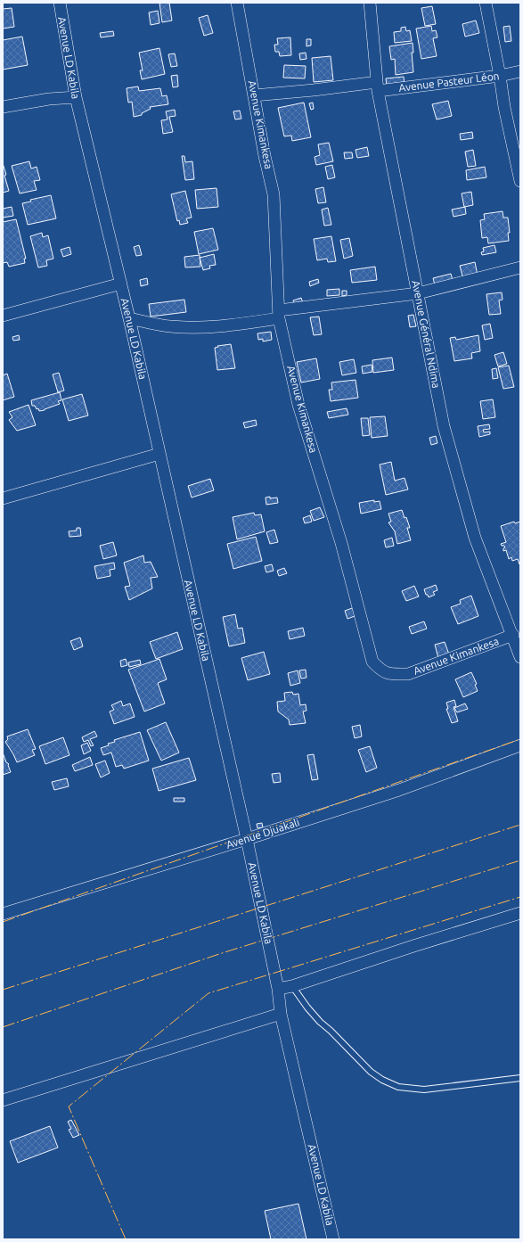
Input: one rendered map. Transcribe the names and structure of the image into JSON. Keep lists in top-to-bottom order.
{
  "streets": {
    "street": [
      "Avenue LD Kabila",
      "Avenue Pasteur Léon",
      "Avenue Kimankesa",
      "Avenue Général Ndima",
      "Avenue Djuakali"
    ]
  },
  "crossings": [
    ["Avenue LD Kabila", "Avenue Djuakali"],
    ["Avenue Pasteur Léon", "Avenue Kimankesa"],
    ["Avenue Pasteur Léon", "Avenue Général Ndima"],
    ["Avenue Kimankesa", "Avenue Général Ndima"]
  ]
}
